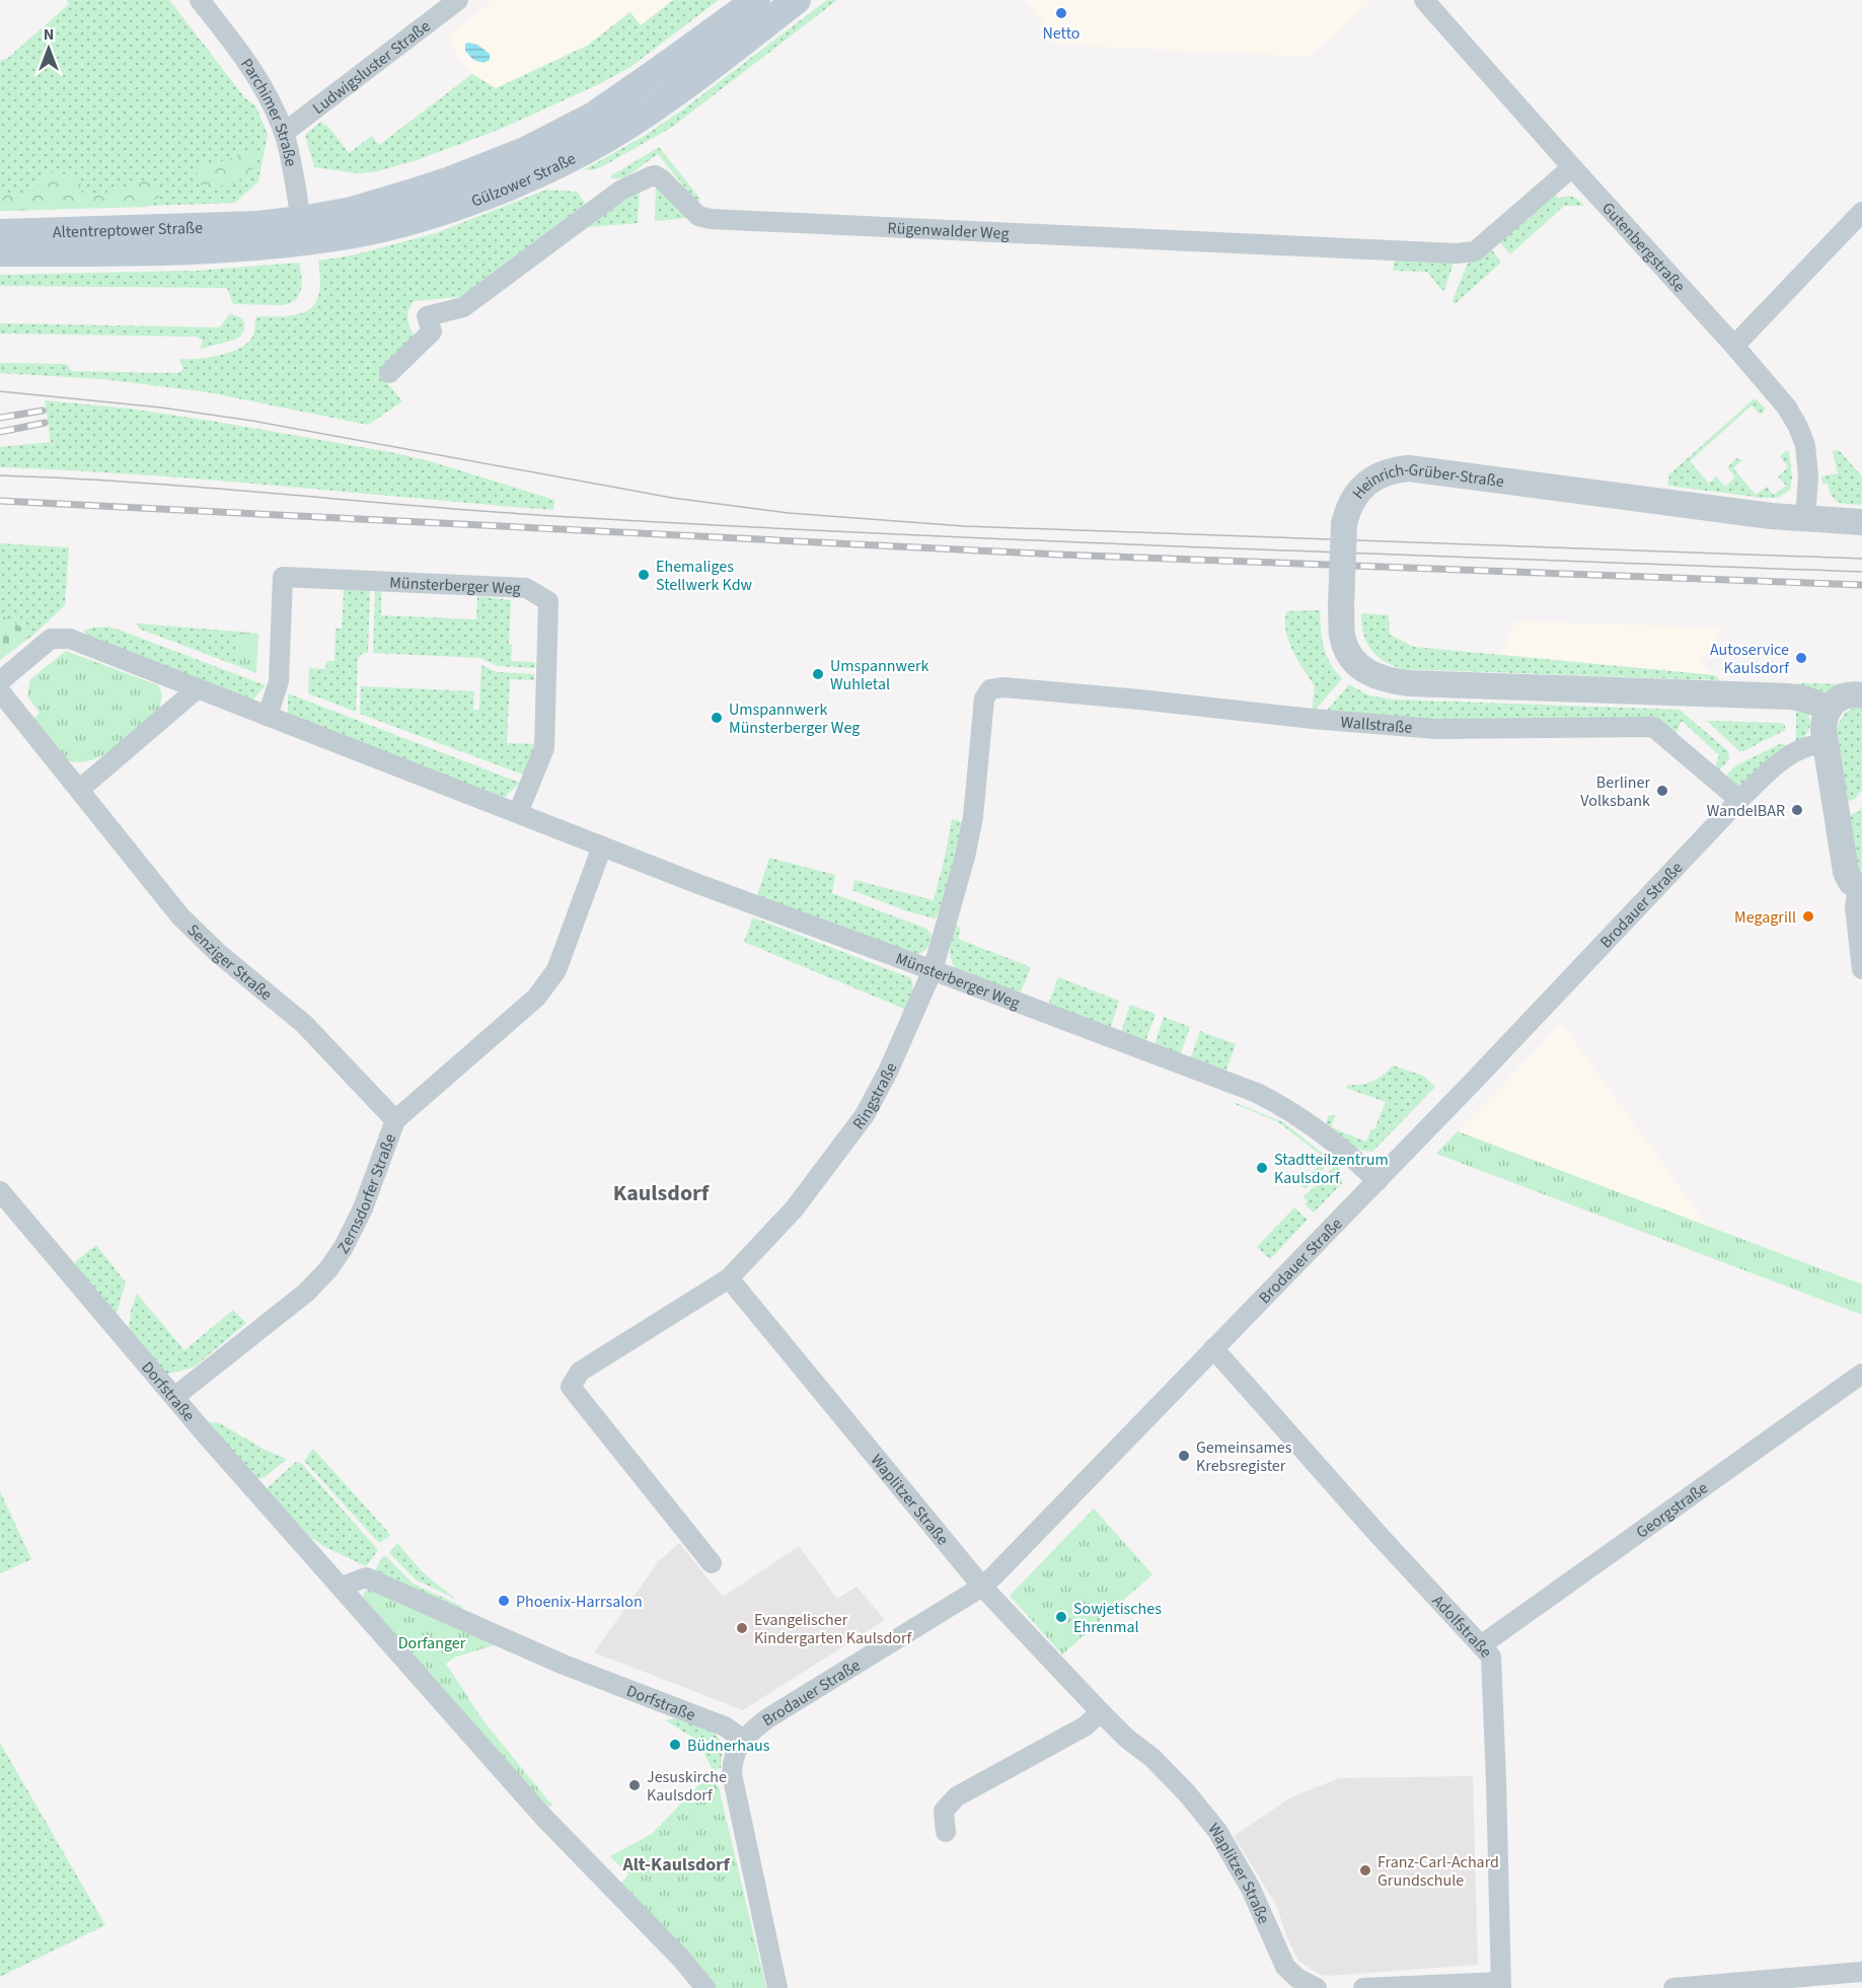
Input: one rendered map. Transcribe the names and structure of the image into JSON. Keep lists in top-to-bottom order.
{
  "streets": {
    "main road": ["Gülzower Straße", "Altentreptower Straße"],
    "street": [
      "Ludwigsluster Straße",
      "Parchimer Straße",
      "Rügenwalder Weg",
      "Gutenbergstraße",
      "Heinrich-Grüber-Straße",
      "Münsterberger Weg",
      "Wallstraße",
      "Brodauer Straße",
      "Senziger Straße",
      "Ringstraße",
      "Zernsdorfer Straße",
      "Dorfstraße",
      "Waplitzer Straße",
      "Georgstraße",
      "Adolfstraße"
    ]
  },
  "crossings": [
    ["Ludwigsluster Straße", "Parchimer Straße"],
    ["Parchimer Straße", "Gülzower Straße"],
    ["Gülzower Straße", "Altentreptower Straße"],
    ["Rügenwalder Weg", "Gutenbergstraße"],
    ["Gutenbergstraße", "Heinrich-Grüber-Straße"],
    ["Münsterberger Weg", "Brodauer Straße"],
    ["Münsterberger Weg", "Ringstraße"],
    ["Münsterberger Weg", "Zernsdorfer Straße"],
    ["Wallstraße", "Brodauer Straße"],
    ["Wallstraße", "Ringstraße"],
    ["Brodauer Straße", "Dorfstraße"],
    ["Brodauer Straße", "Waplitzer Straße"],
    ["Brodauer Straße", "Adolfstraße"],
    ["Senziger Straße", "Zernsdorfer Straße"],
    ["Ringstraße", "Waplitzer Straße"],
    ["Zernsdorfer Straße", "Dorfstraße"],
    ["Georgstraße", "Adolfstraße"]
  ],
  "districts": ["Kaulsdorf", "Alt-Kaulsdorf"],
  "parks": ["Dorfanger"],
  "places": [
    "Netto",
    "Ehemaliges Stellwerk Kdw",
    "Autoservice Kaulsdorf",
    "Umspannwerk Wuhletal",
    "Umspannwerk Münsterberger Weg",
    "Berliner Volksbank",
    "WandelBAR",
    "Megagrill",
    "Stadtteilzentrum Kaulsdorf",
    "Gemeinsames Krebsregister",
    "Phoenix-Harrsalon",
    "Sowjetisches Ehrenmal",
    "Evangelischer Kindergarten Kaulsdorf",
    "Büdnerhaus",
    "Jesuskirche Kaulsdorf",
    "Franz-Carl-Achard Grundschule"
  ],
  "north": "top"
}
